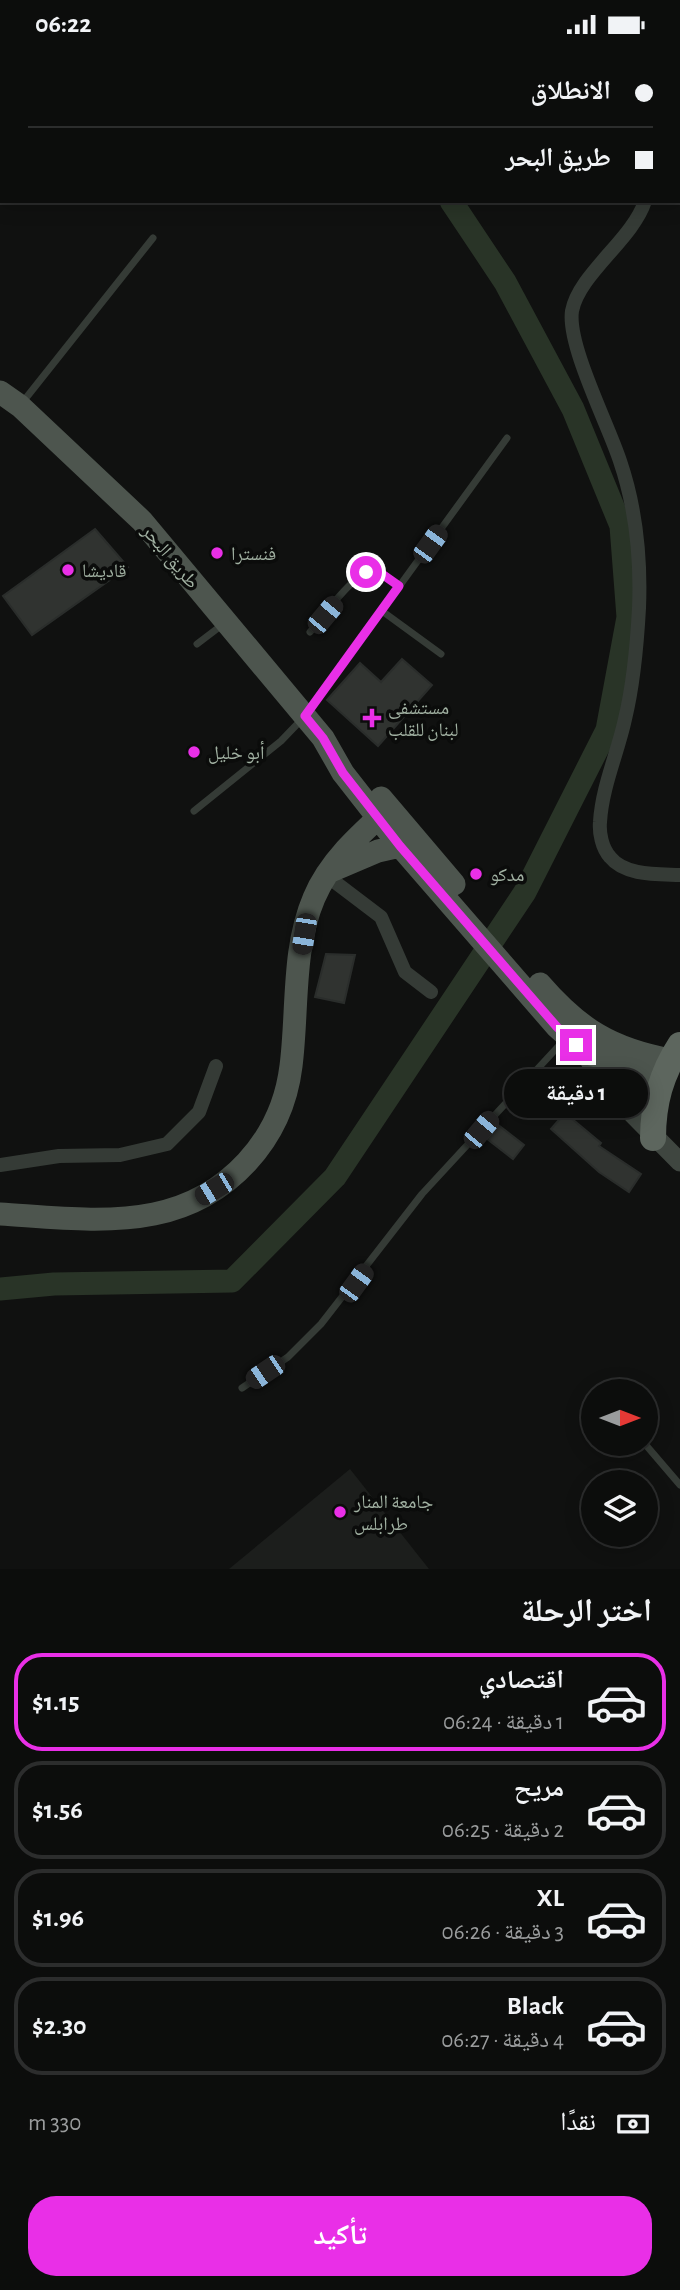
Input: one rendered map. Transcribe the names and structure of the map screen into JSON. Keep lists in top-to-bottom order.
{
  "streets": {
    "main road": ["طريق البحر"]
  },
  "places": {
    "other": [
      "فنسترا",
      "قاديشا",
      "أبو خليل",
      "مدكو",
      "جامعة المنار طرابلس"
    ],
    "health": ["مستشفى لبنان للقلب"]
  },
  "north": "right",
  "page": {
    "status": "06:22",
    "banner": ["الانطلاق", "طريق البحر"],
    "bubble": "1 دقيقة",
    "heading": "اختر الرحلة",
    "list": [
      {
        "name": "اقتصادي",
        "note": "1 دقيقة · 06:24",
        "value": "$1.15"
      },
      {
        "name": "مريح",
        "note": "2 دقيقة · 06:25",
        "value": "$1.56"
      },
      {
        "name": "XL",
        "note": "3 دقيقة · 06:26",
        "value": "$1.96"
      },
      {
        "name": "Black",
        "note": "4 دقيقة · 06:27",
        "value": "$2.30"
      }
    ],
    "pay": ["نقدًا", "330 m"],
    "buttons": "تأكيد"
  }
}
